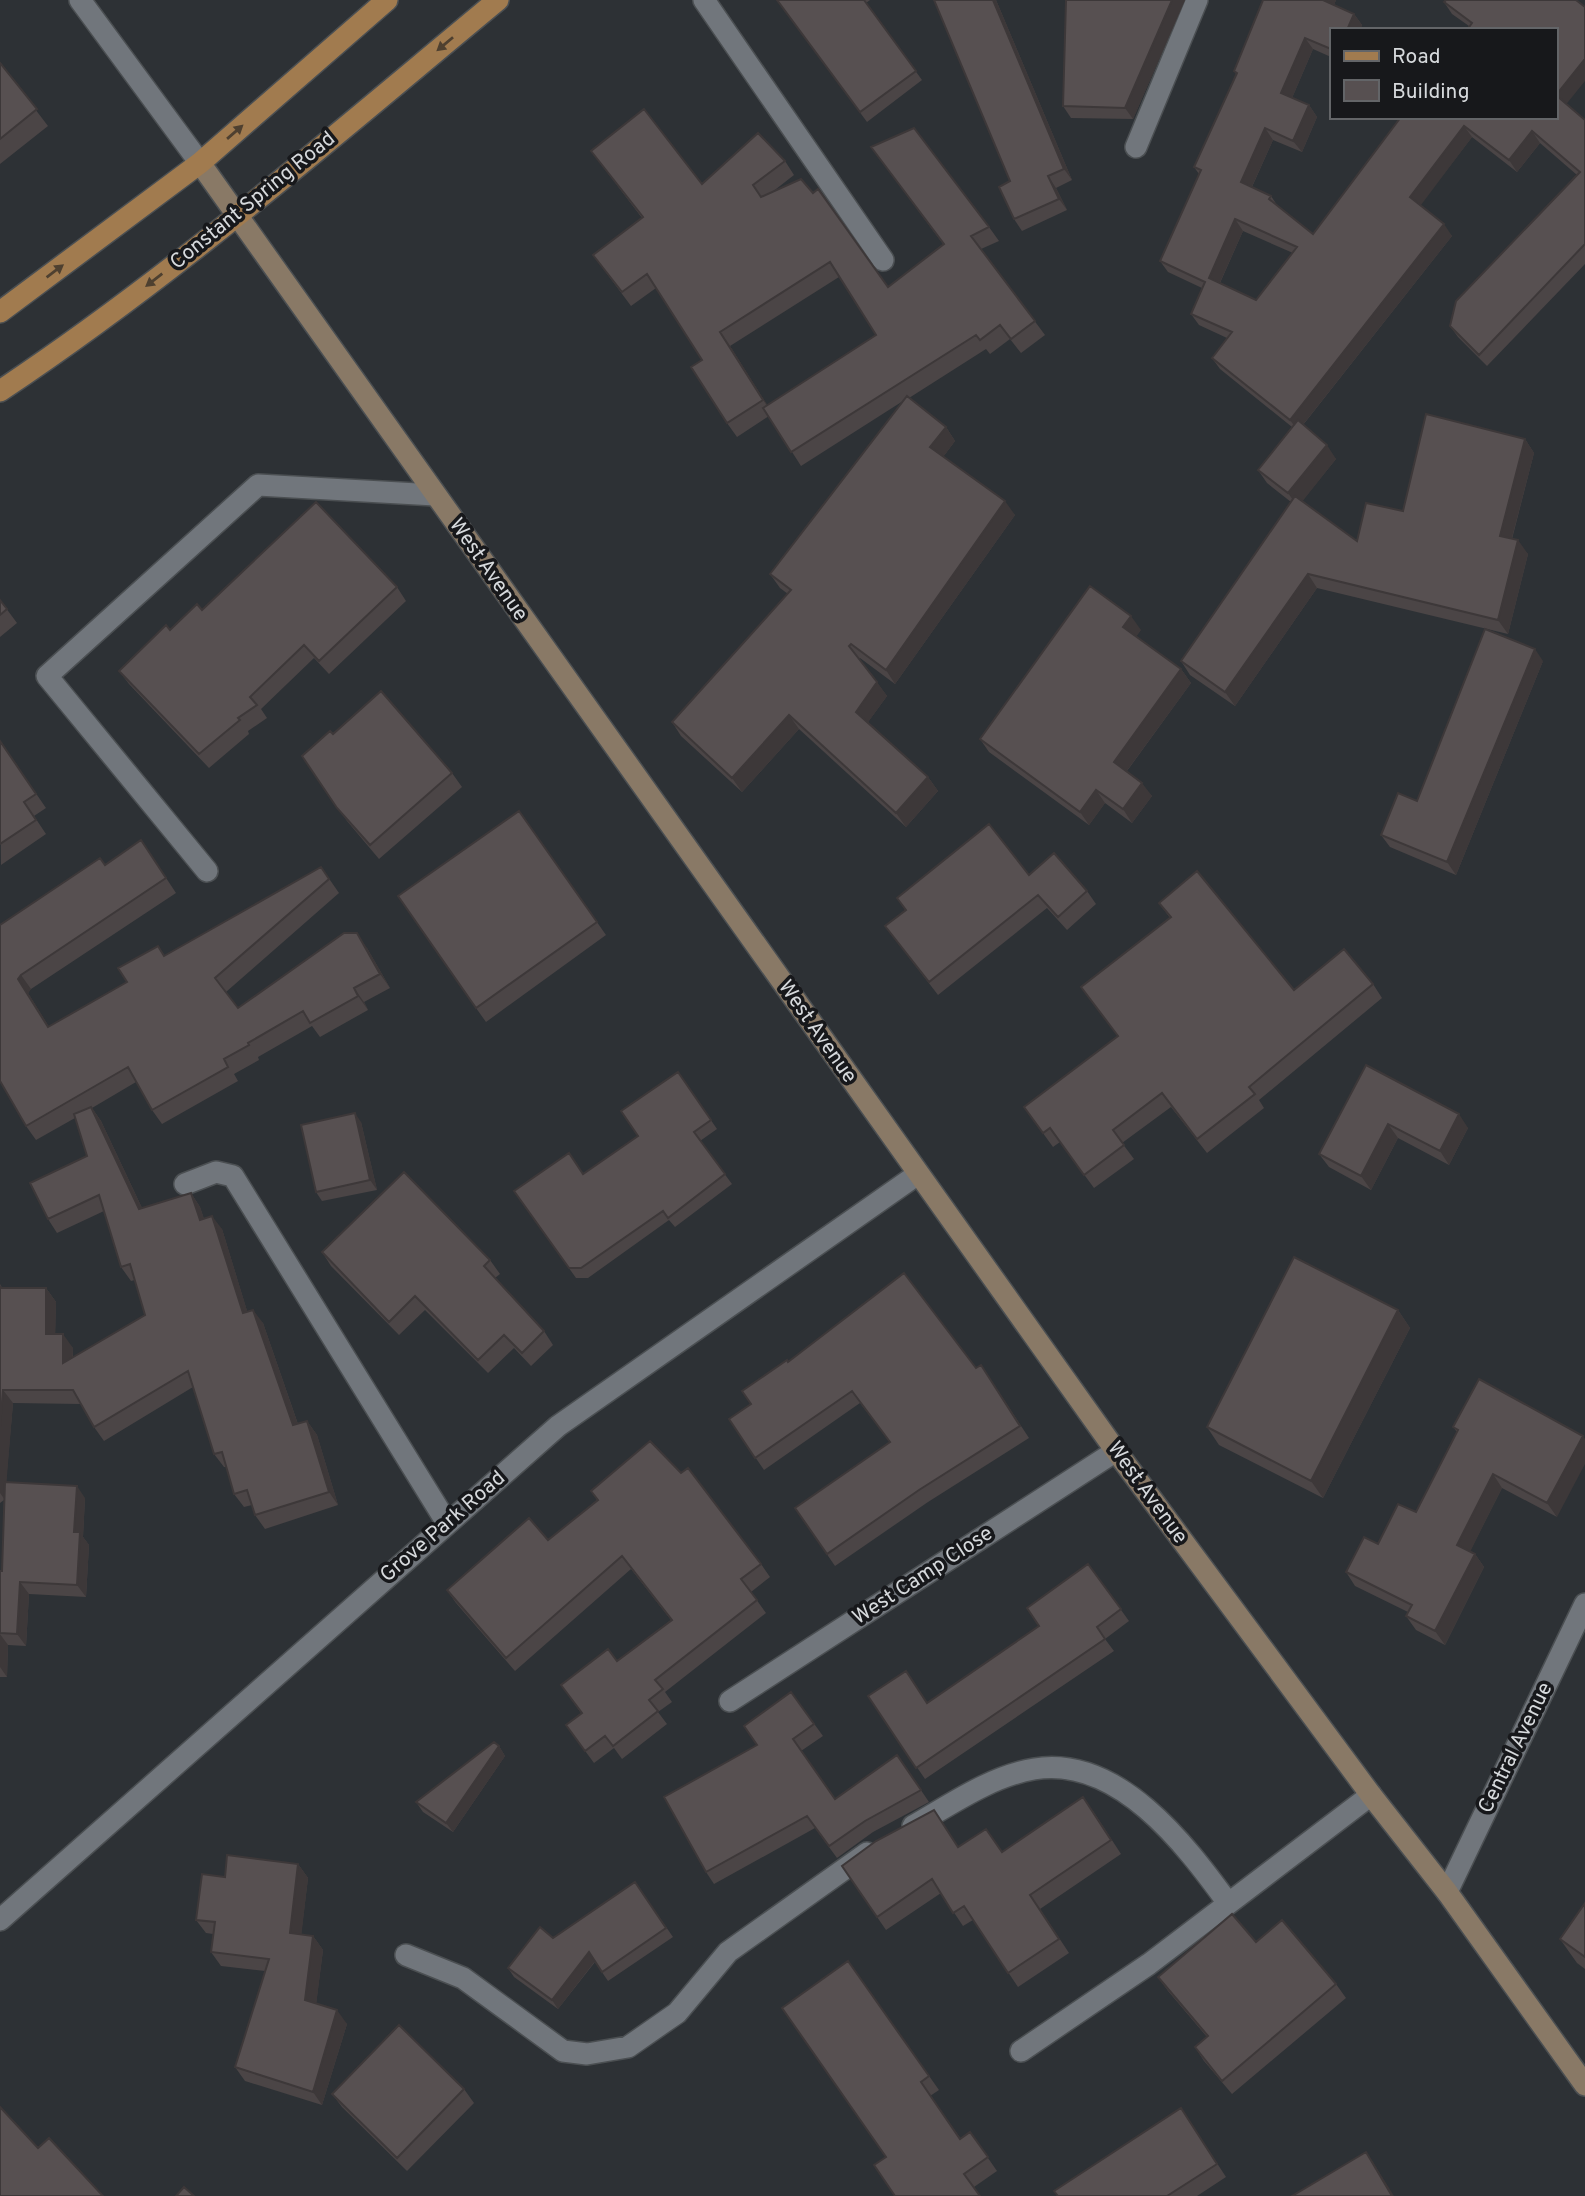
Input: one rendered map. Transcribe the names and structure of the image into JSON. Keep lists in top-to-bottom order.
{
  "streets": {
    "main road": ["Constant Spring Road"],
    "street": [
      "West Avenue",
      "Grove Park Road",
      "West Camp Close",
      "Central Avenue"
    ]
  },
  "crossings": [
    ["Constant Spring Road", "West Avenue"],
    ["West Avenue", "Grove Park Road"],
    ["West Avenue", "West Camp Close"],
    ["West Avenue", "Central Avenue"]
  ],
  "legend": ["Road", "Building"]
}
